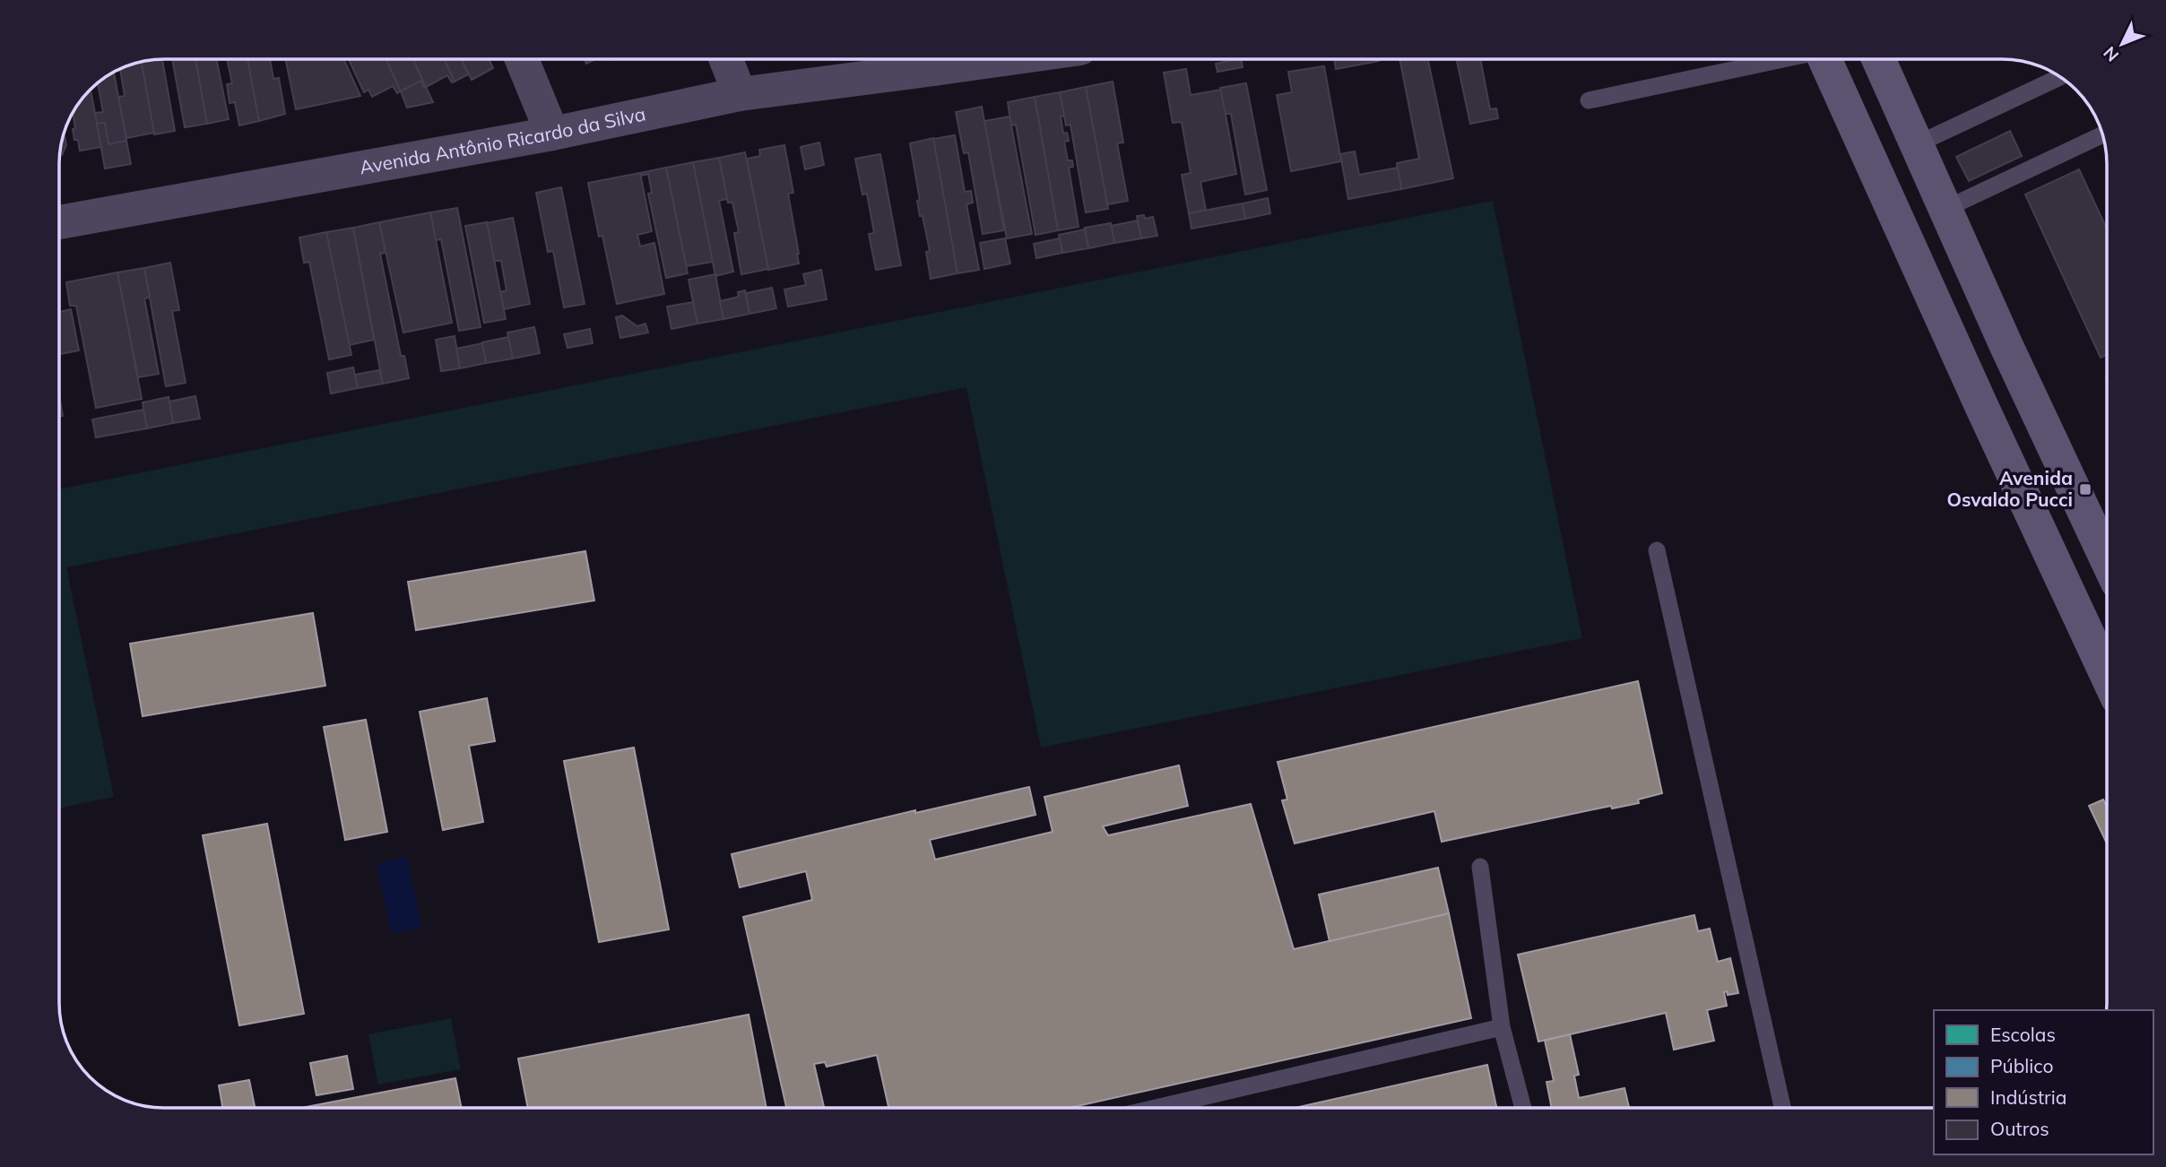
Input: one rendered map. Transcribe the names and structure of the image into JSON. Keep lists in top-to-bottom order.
{
  "streets": {
    "street": ["Avenida Antônio Ricardo da Silva"]
  },
  "places": {
    "transit": ["Avenida Osvaldo Pucci"]
  },
  "legend": [
    "Escolas",
    "Público",
    "Indústria",
    "Outros"
  ],
  "north": "bottom left"
}
